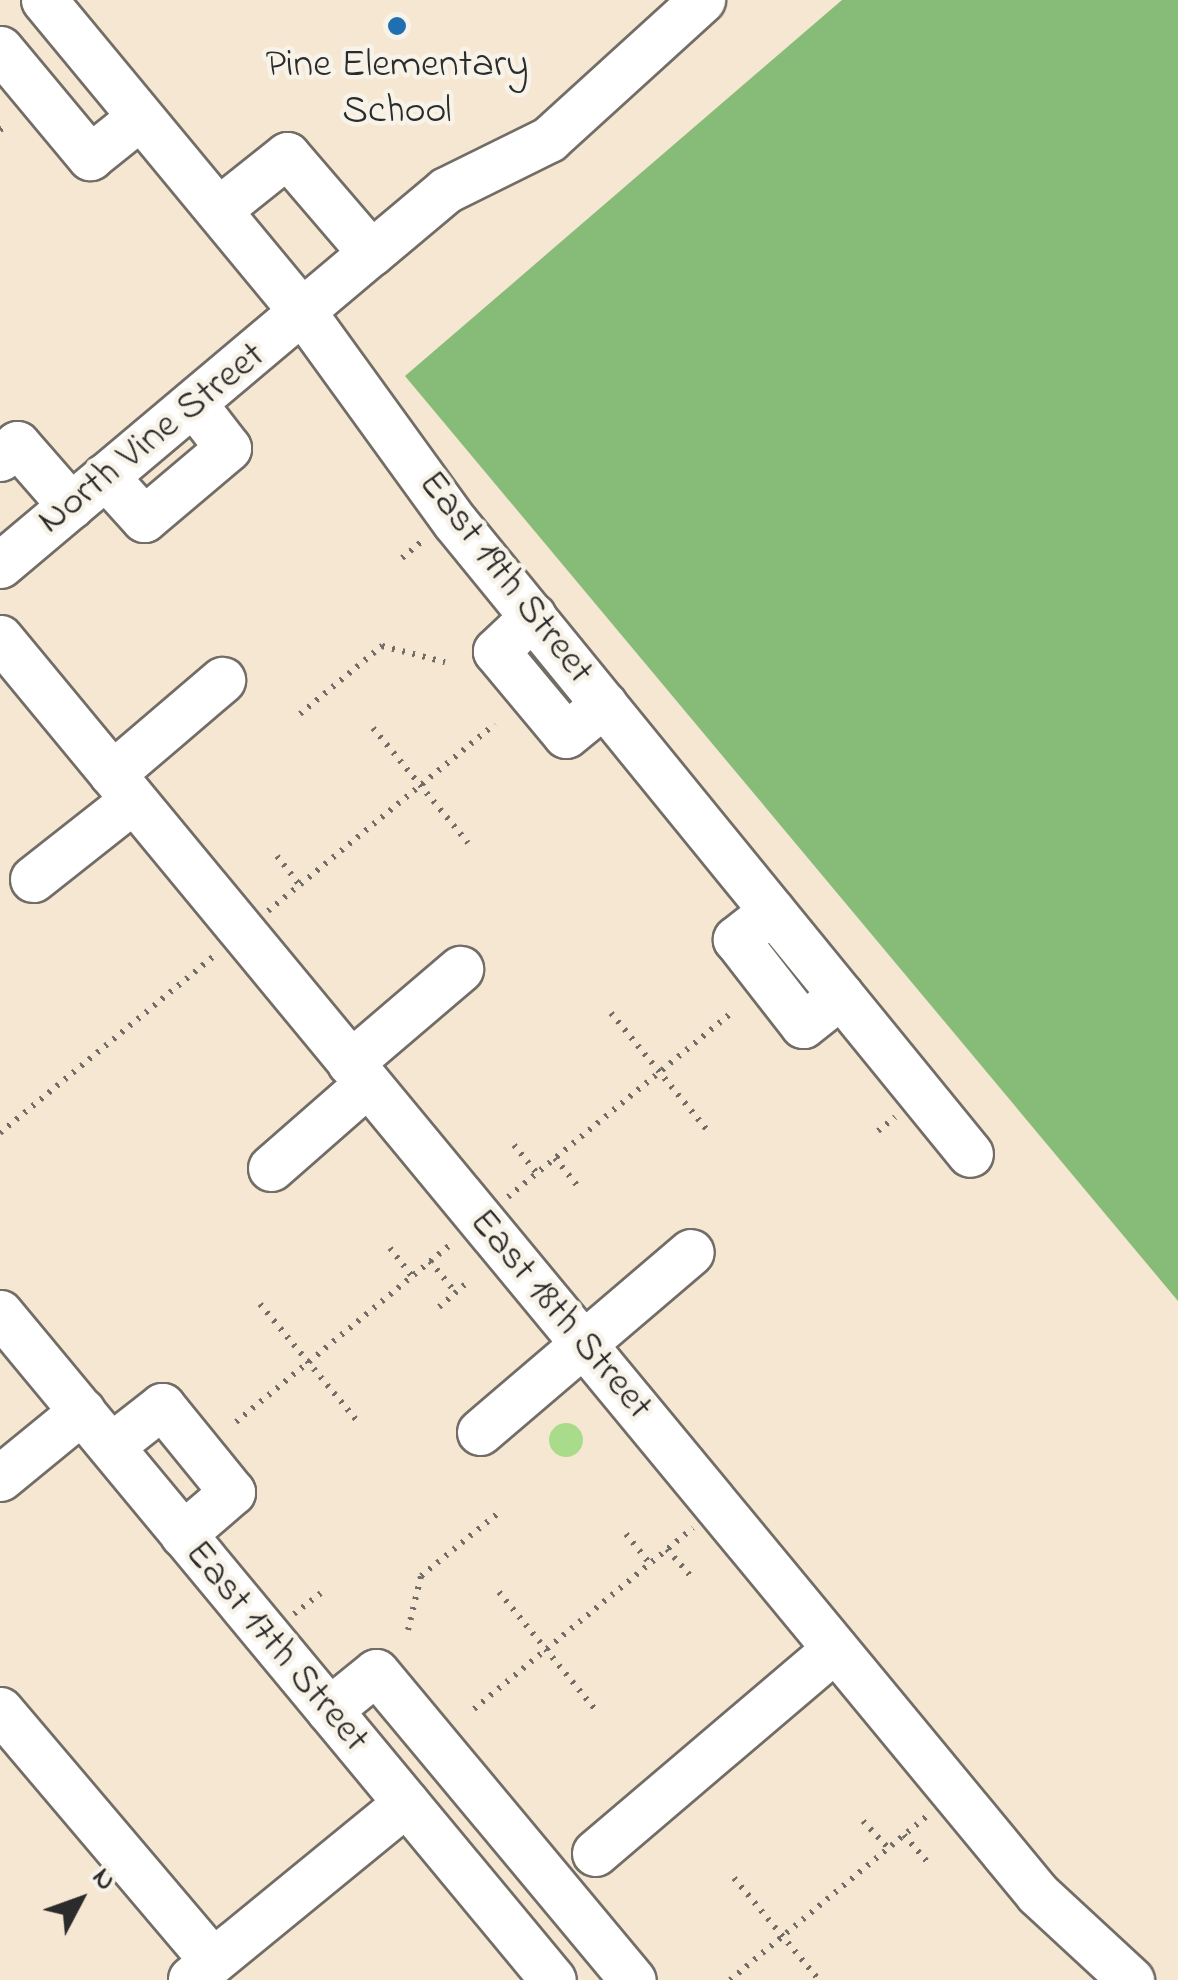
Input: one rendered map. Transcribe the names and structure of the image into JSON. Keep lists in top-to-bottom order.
{
  "streets": {
    "street": [
      "North Vine Street",
      "East 19th Street",
      "East 18th Street",
      "East 17th Street"
    ]
  },
  "crossings": [
    ["North Vine Street", "East 19th Street"]
  ],
  "places": ["Pine Elementary School"],
  "north": "top right"
}
